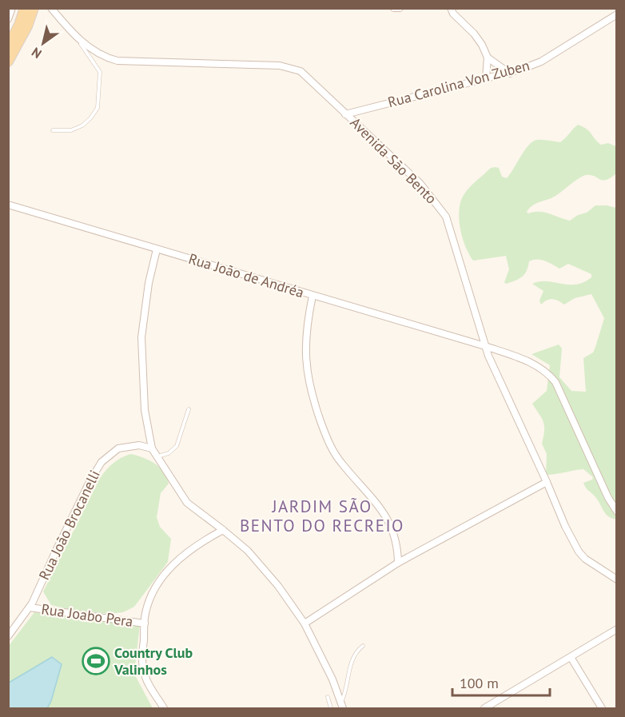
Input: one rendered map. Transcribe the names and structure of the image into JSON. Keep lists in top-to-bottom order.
{
  "streets": {
    "street": [
      "Rua Carolina Von Zuben",
      "Avenida São Bento",
      "Rua João de Andréa",
      "Rua João Brocanelli",
      "Rua Joabo Pera"
    ]
  },
  "crossings": [
    ["Rua Carolina Von Zuben", "Avenida São Bento"],
    ["Avenida São Bento", "Rua João de Andréa"],
    ["Rua João Brocanelli", "Rua Joabo Pera"]
  ],
  "districts": ["JARDIM SÃO BENTO DO RECREIO"],
  "places": {
    "sports": ["Country Club Valinhos"]
  },
  "scale_bar": "100 m",
  "north": "bottom left"
}
